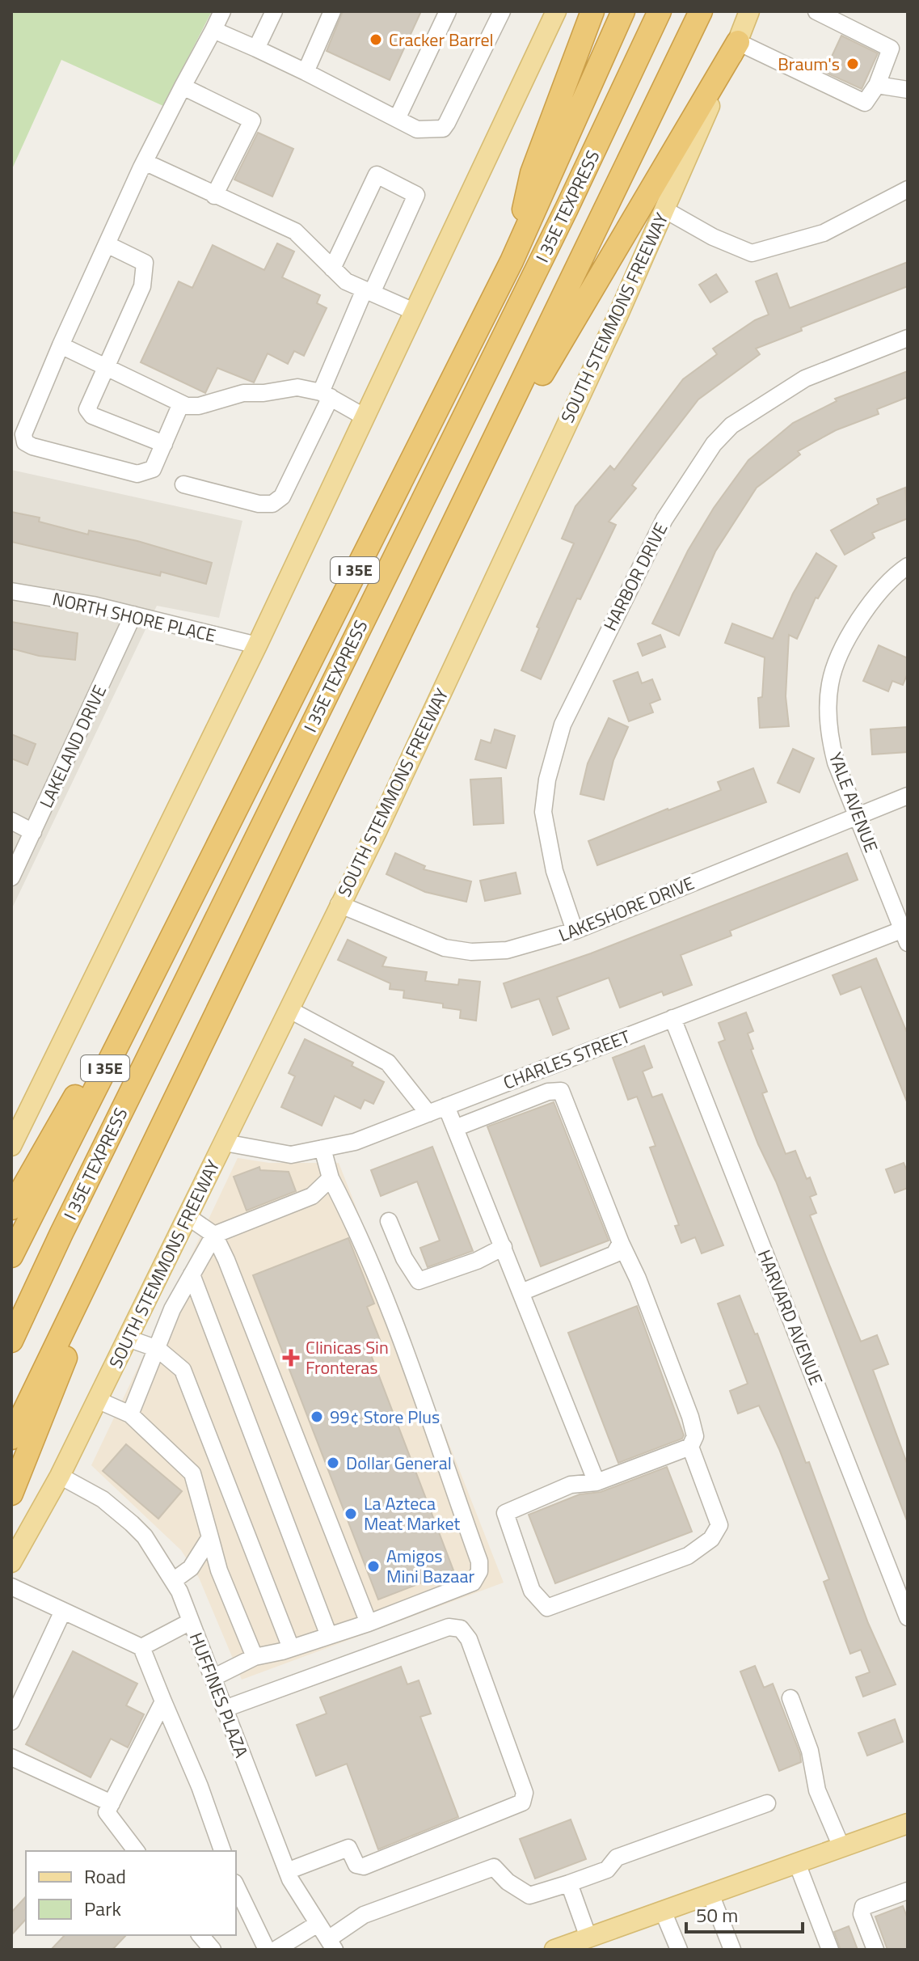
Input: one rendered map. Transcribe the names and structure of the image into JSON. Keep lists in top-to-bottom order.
{
  "streets": {
    "highway": ["I 35E TEXPRESS", "I 35E"],
    "main road": ["SOUTH STEMMONS FREEWAY"],
    "street": [
      "HARBOR DRIVE",
      "NORTH SHORE PLACE",
      "LAKELAND DRIVE",
      "YALE AVENUE",
      "LAKESHORE DRIVE",
      "CHARLES STREET",
      "HARVARD AVENUE",
      "HUFFINES PLAZA"
    ]
  },
  "crossings": [
    ["SOUTH STEMMONS FREEWAY", "LAKESHORE DRIVE"],
    ["SOUTH STEMMONS FREEWAY", "CHARLES STREET"],
    ["SOUTH STEMMONS FREEWAY", "HUFFINES PLAZA"],
    ["HARBOR DRIVE", "LAKESHORE DRIVE"],
    ["NORTH SHORE PLACE", "LAKELAND DRIVE"],
    ["YALE AVENUE", "LAKESHORE DRIVE"],
    ["YALE AVENUE", "CHARLES STREET"],
    ["CHARLES STREET", "HARVARD AVENUE"]
  ],
  "places": {
    "other": [
      "Cracker Barrel",
      "Braum's",
      "99¢ Store Plus",
      "Dollar General",
      "La Azteca Meat Market",
      "Amigos Mini Bazaar"
    ],
    "health": ["Clinicas Sin Fronteras"]
  },
  "legend": ["Road", "Park"],
  "scale_bar": "50 m"
}
